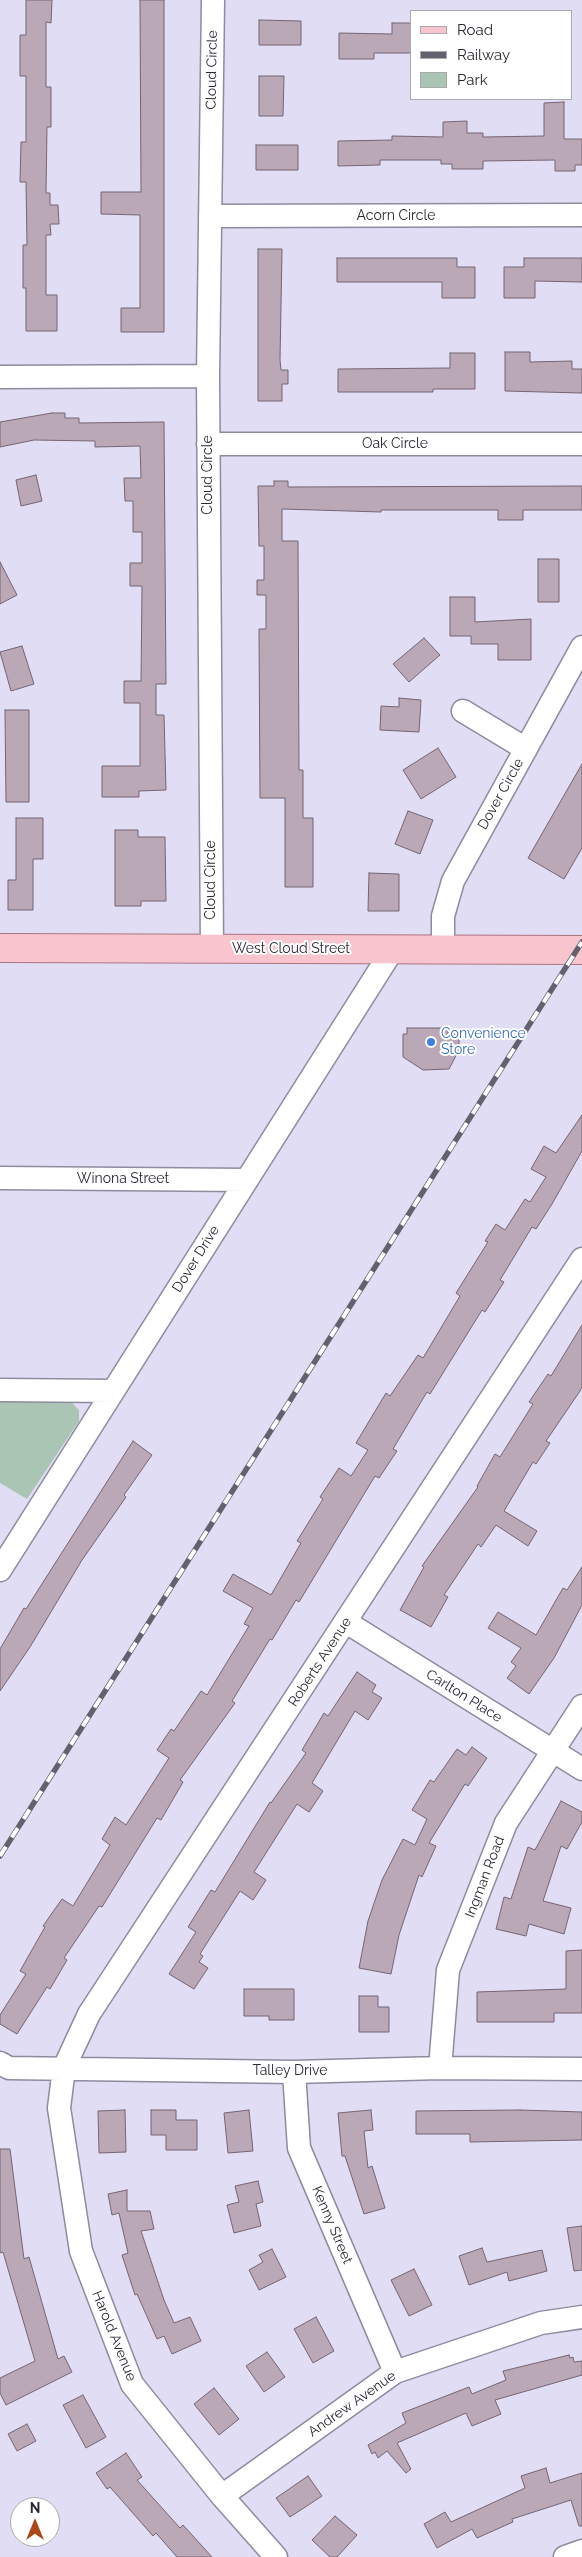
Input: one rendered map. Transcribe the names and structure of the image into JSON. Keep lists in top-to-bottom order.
{
  "streets": {
    "main road": ["West Cloud Street"],
    "street": [
      "Cloud Circle",
      "Acorn Circle",
      "Oak Circle",
      "Dover Circle",
      "Winona Street",
      "Dover Drive",
      "Roberts Avenue",
      "Carlton Place",
      "Ingman Road",
      "Talley Drive",
      "Kenny Street",
      "Harold Avenue",
      "Andrew Avenue"
    ]
  },
  "crossings": [
    ["Cloud Circle", "Acorn Circle"],
    ["Cloud Circle", "Oak Circle"],
    ["Cloud Circle", "West Cloud Street"],
    ["Dover Circle", "West Cloud Street"],
    ["West Cloud Street", "Dover Drive"],
    ["Winona Street", "Dover Drive"],
    ["Roberts Avenue", "Carlton Place"],
    ["Roberts Avenue", "Talley Drive"],
    ["Roberts Avenue", "Harold Avenue"],
    ["Carlton Place", "Ingman Road"],
    ["Ingman Road", "Talley Drive"],
    ["Talley Drive", "Kenny Street"],
    ["Talley Drive", "Harold Avenue"],
    ["Kenny Street", "Andrew Avenue"],
    ["Harold Avenue", "Andrew Avenue"]
  ],
  "places": ["Convenience Store"],
  "legend": ["Road", "Railway", "Park"],
  "north": "top"
}
